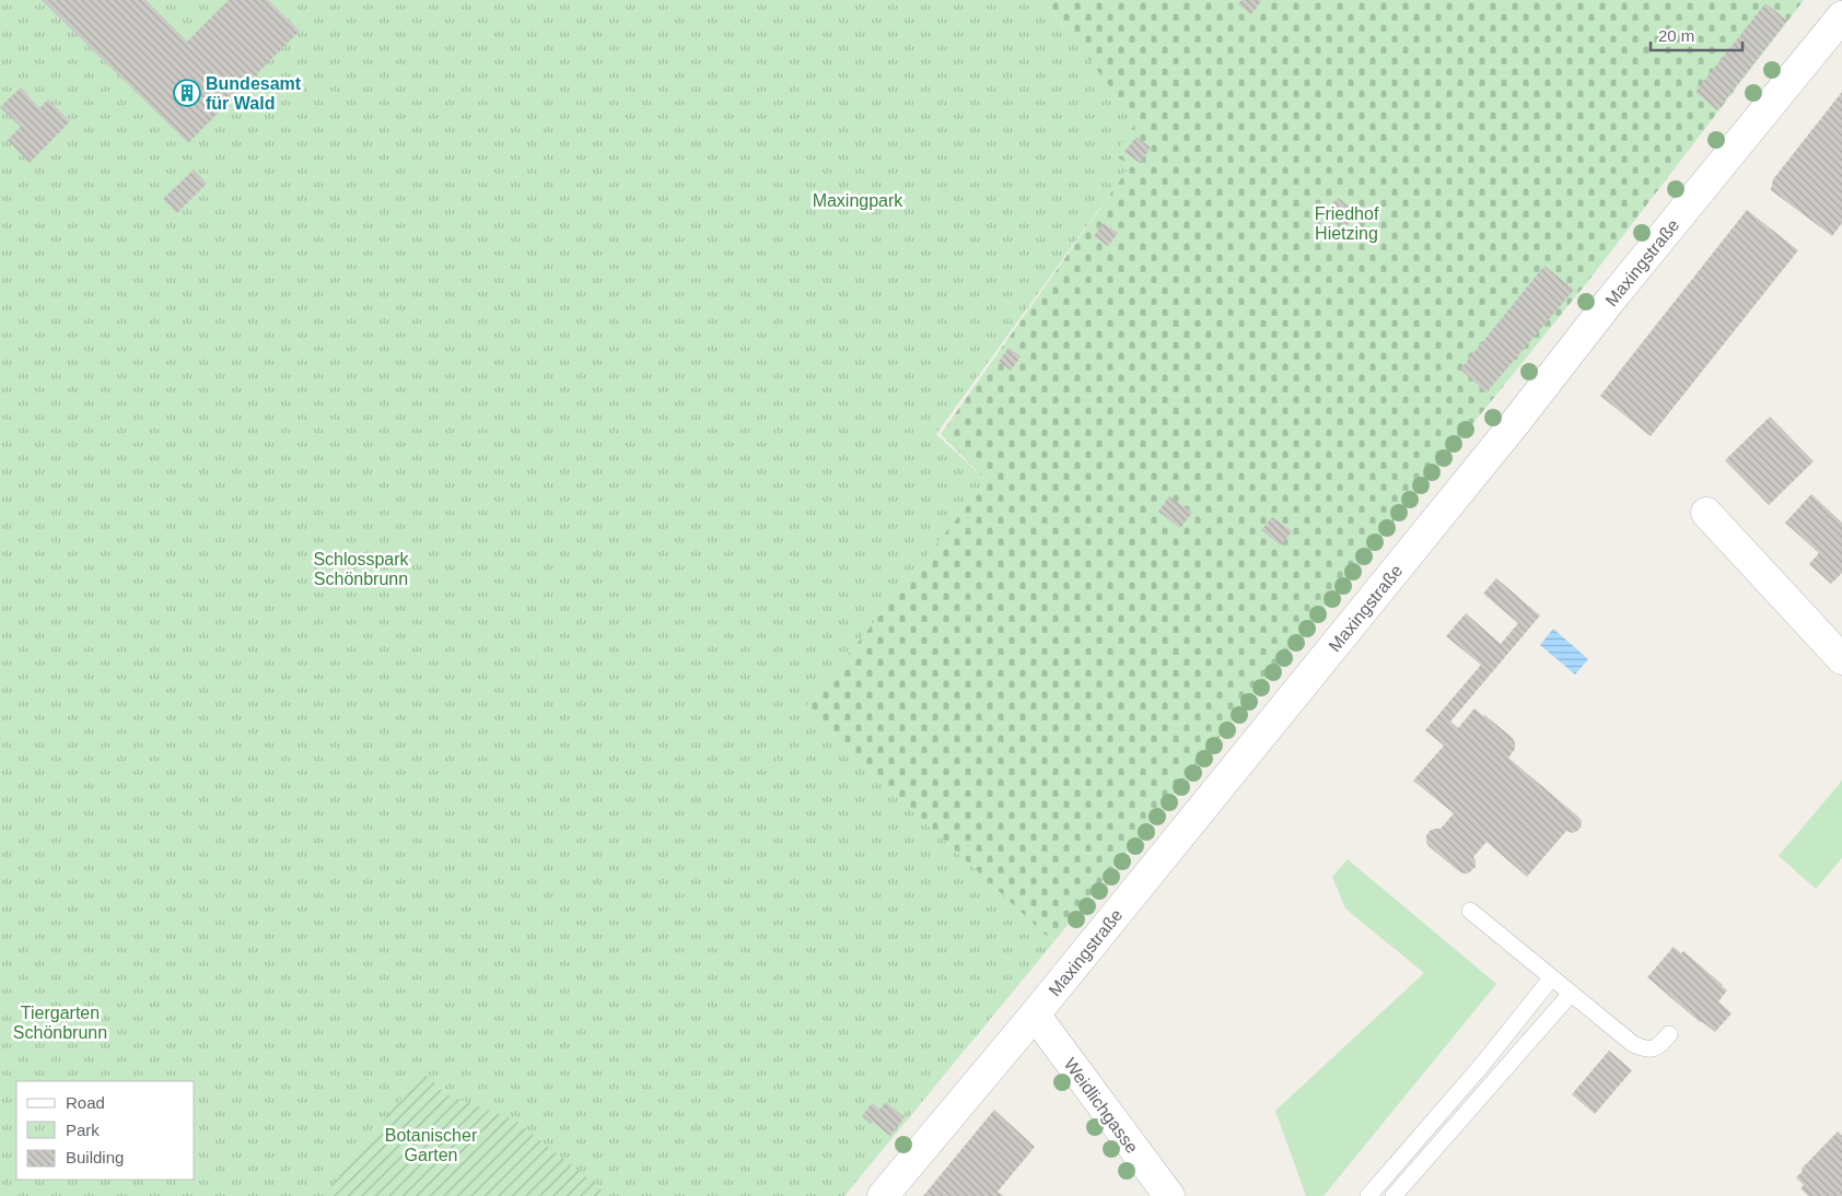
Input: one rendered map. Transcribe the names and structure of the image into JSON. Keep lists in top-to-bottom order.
{
  "streets": {
    "street": ["Maxingstraße", "Weidlichgasse"]
  },
  "crossings": [
    ["Maxingstraße", "Weidlichgasse"]
  ],
  "parks": [
    "Maxingpark",
    "Friedhof Hietzing",
    "Schlosspark Schönbrunn",
    "Tiergarten Schönbrunn",
    "Botanischer Garten"
  ],
  "places": {
    "building": ["Bundesamt für Wald"]
  },
  "legend": ["Road", "Park", "Building"],
  "scale_bar": "20 m"
}
